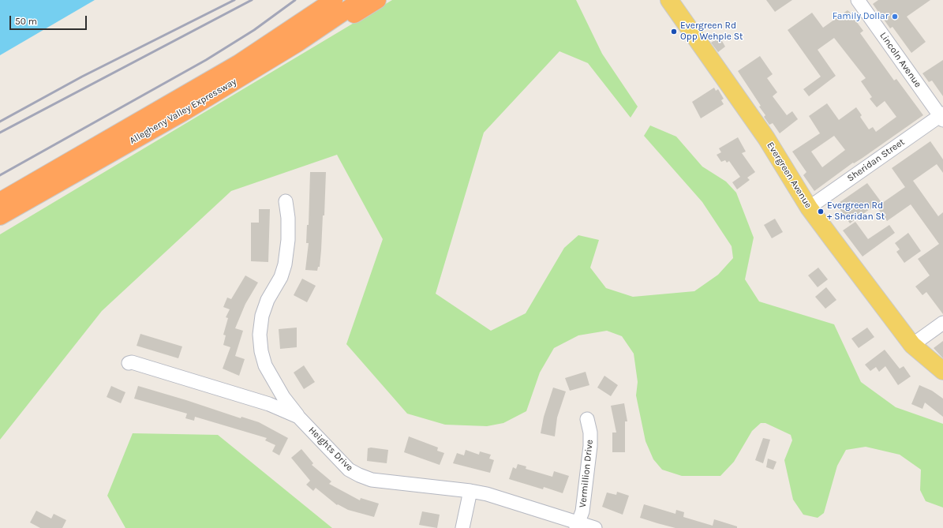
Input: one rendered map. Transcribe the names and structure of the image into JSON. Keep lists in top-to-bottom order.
{
  "streets": {
    "highway": ["Allegheny Valley Expressway"],
    "main road": ["Evergreen Avenue"],
    "street": [
      "Lincoln Avenue",
      "Sheridan Street",
      "Heights Drive",
      "Vermillion Drive"
    ]
  },
  "crossings": [
    ["Lincoln Avenue", "Sheridan Street"],
    ["Sheridan Street", "Evergreen Avenue"],
    ["Heights Drive", "Vermillion Drive"]
  ],
  "places": ["Family Dollar", "Evergreen Rd Opp Wehple St", "Evergreen Rd + Sheridan St"],
  "scale_bar": "50 m"
}
